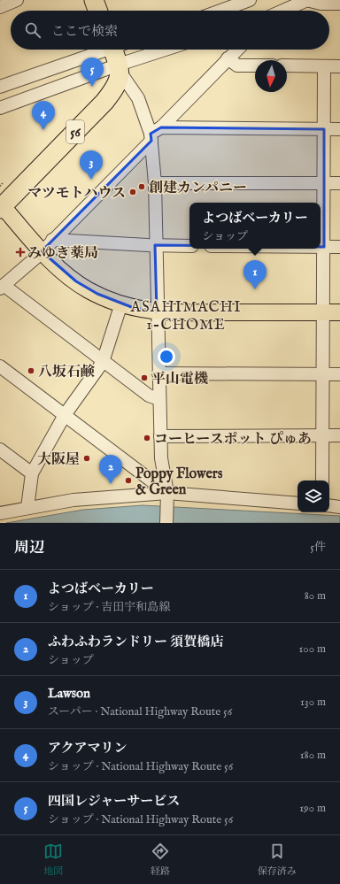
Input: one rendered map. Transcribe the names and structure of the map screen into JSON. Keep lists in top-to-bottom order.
{
  "streets": {
    "highway": ["56"]
  },
  "districts": ["ASAHIMACHI 1-CHOME"],
  "places": {
    "other": [
      "創建カンパニー",
      "マツモトハウス",
      "八坂石鹸",
      "平山電機",
      "コーヒースポット ぴゅあ",
      "大阪屋",
      "Poppy Flowers & Green"
    ],
    "health": ["みゆき薬局"]
  },
  "north": "bottom",
  "page": {
    "search": "ここで検索",
    "pins": [
      "5",
      "4",
      "3",
      "1",
      "2"
    ],
    "popup": ["よつばベーカリー", "ショップ"],
    "heading": ["周辺", "5件"],
    "list": [
      {
        "mark": "1",
        "name": "よつばベーカリー",
        "note": "ショップ · 吉田宇和島線",
        "value": "80 m"
      },
      {
        "mark": "2",
        "name": "ふわふわランドリー 須賀橋店",
        "note": "ショップ",
        "value": "100 m"
      },
      {
        "mark": "3",
        "name": "Lawson",
        "note": "スーパー · National Highway Route 56",
        "value": "130 m"
      },
      {
        "mark": "4",
        "name": "アクアマリン",
        "note": "ショップ · National Highway Route 56",
        "value": "180 m"
      },
      {
        "mark": "5",
        "name": "四国レジャーサービス",
        "note": "ショップ · National Highway Route 56",
        "value": "190 m"
      }
    ],
    "nav": ["地図", "経路", "保存済み"]
  }
}
